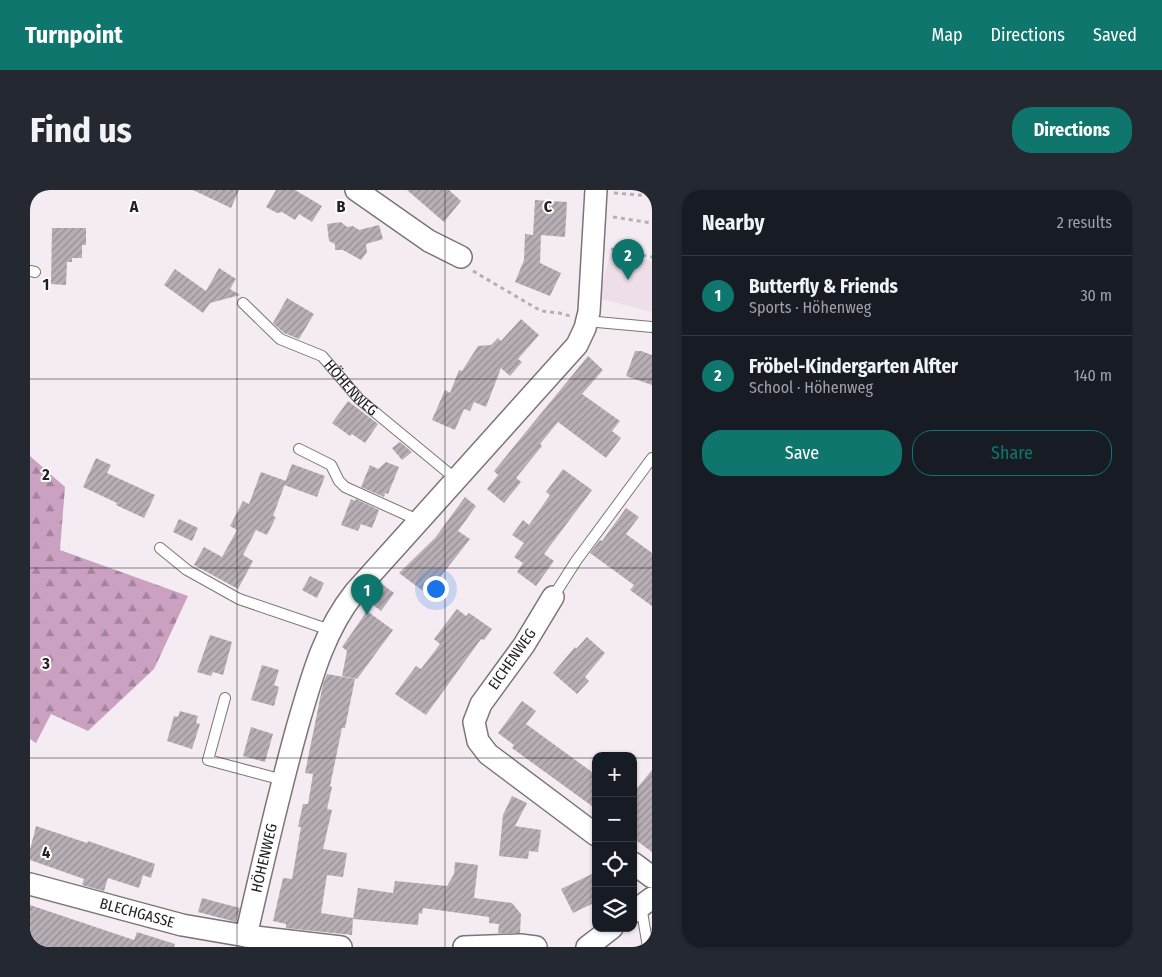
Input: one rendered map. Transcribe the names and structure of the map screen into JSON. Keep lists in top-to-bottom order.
{
  "streets": {
    "street": ["HÖHENWEG", "EICHENWEG", "BLECHGASSE"]
  },
  "crossings": [
    ["HÖHENWEG", "BLECHGASSE"]
  ],
  "page": {
    "header": "Turnpoint",
    "nav": ["Map", "Directions", "Saved"],
    "buttons": [
      "Directions",
      ["Save", "Share"]
    ],
    "title": "Find us",
    "heading": ["Nearby", "2 results"],
    "pins": ["2", "1"],
    "list": [
      {
        "mark": "1",
        "name": "Butterfly & Friends",
        "note": "Sports · Höhenweg",
        "value": "30 m"
      },
      {
        "mark": "2",
        "name": "Fröbel-Kindergarten Alfter",
        "note": "School · Höhenweg",
        "value": "140 m"
      }
    ],
    "map_buttons": ["+", "−"]
  },
  "grid": {
    "columns": ["A", "B", "C"],
    "rows": [
      "1",
      "2",
      "3",
      "4"
    ]
  }
}
